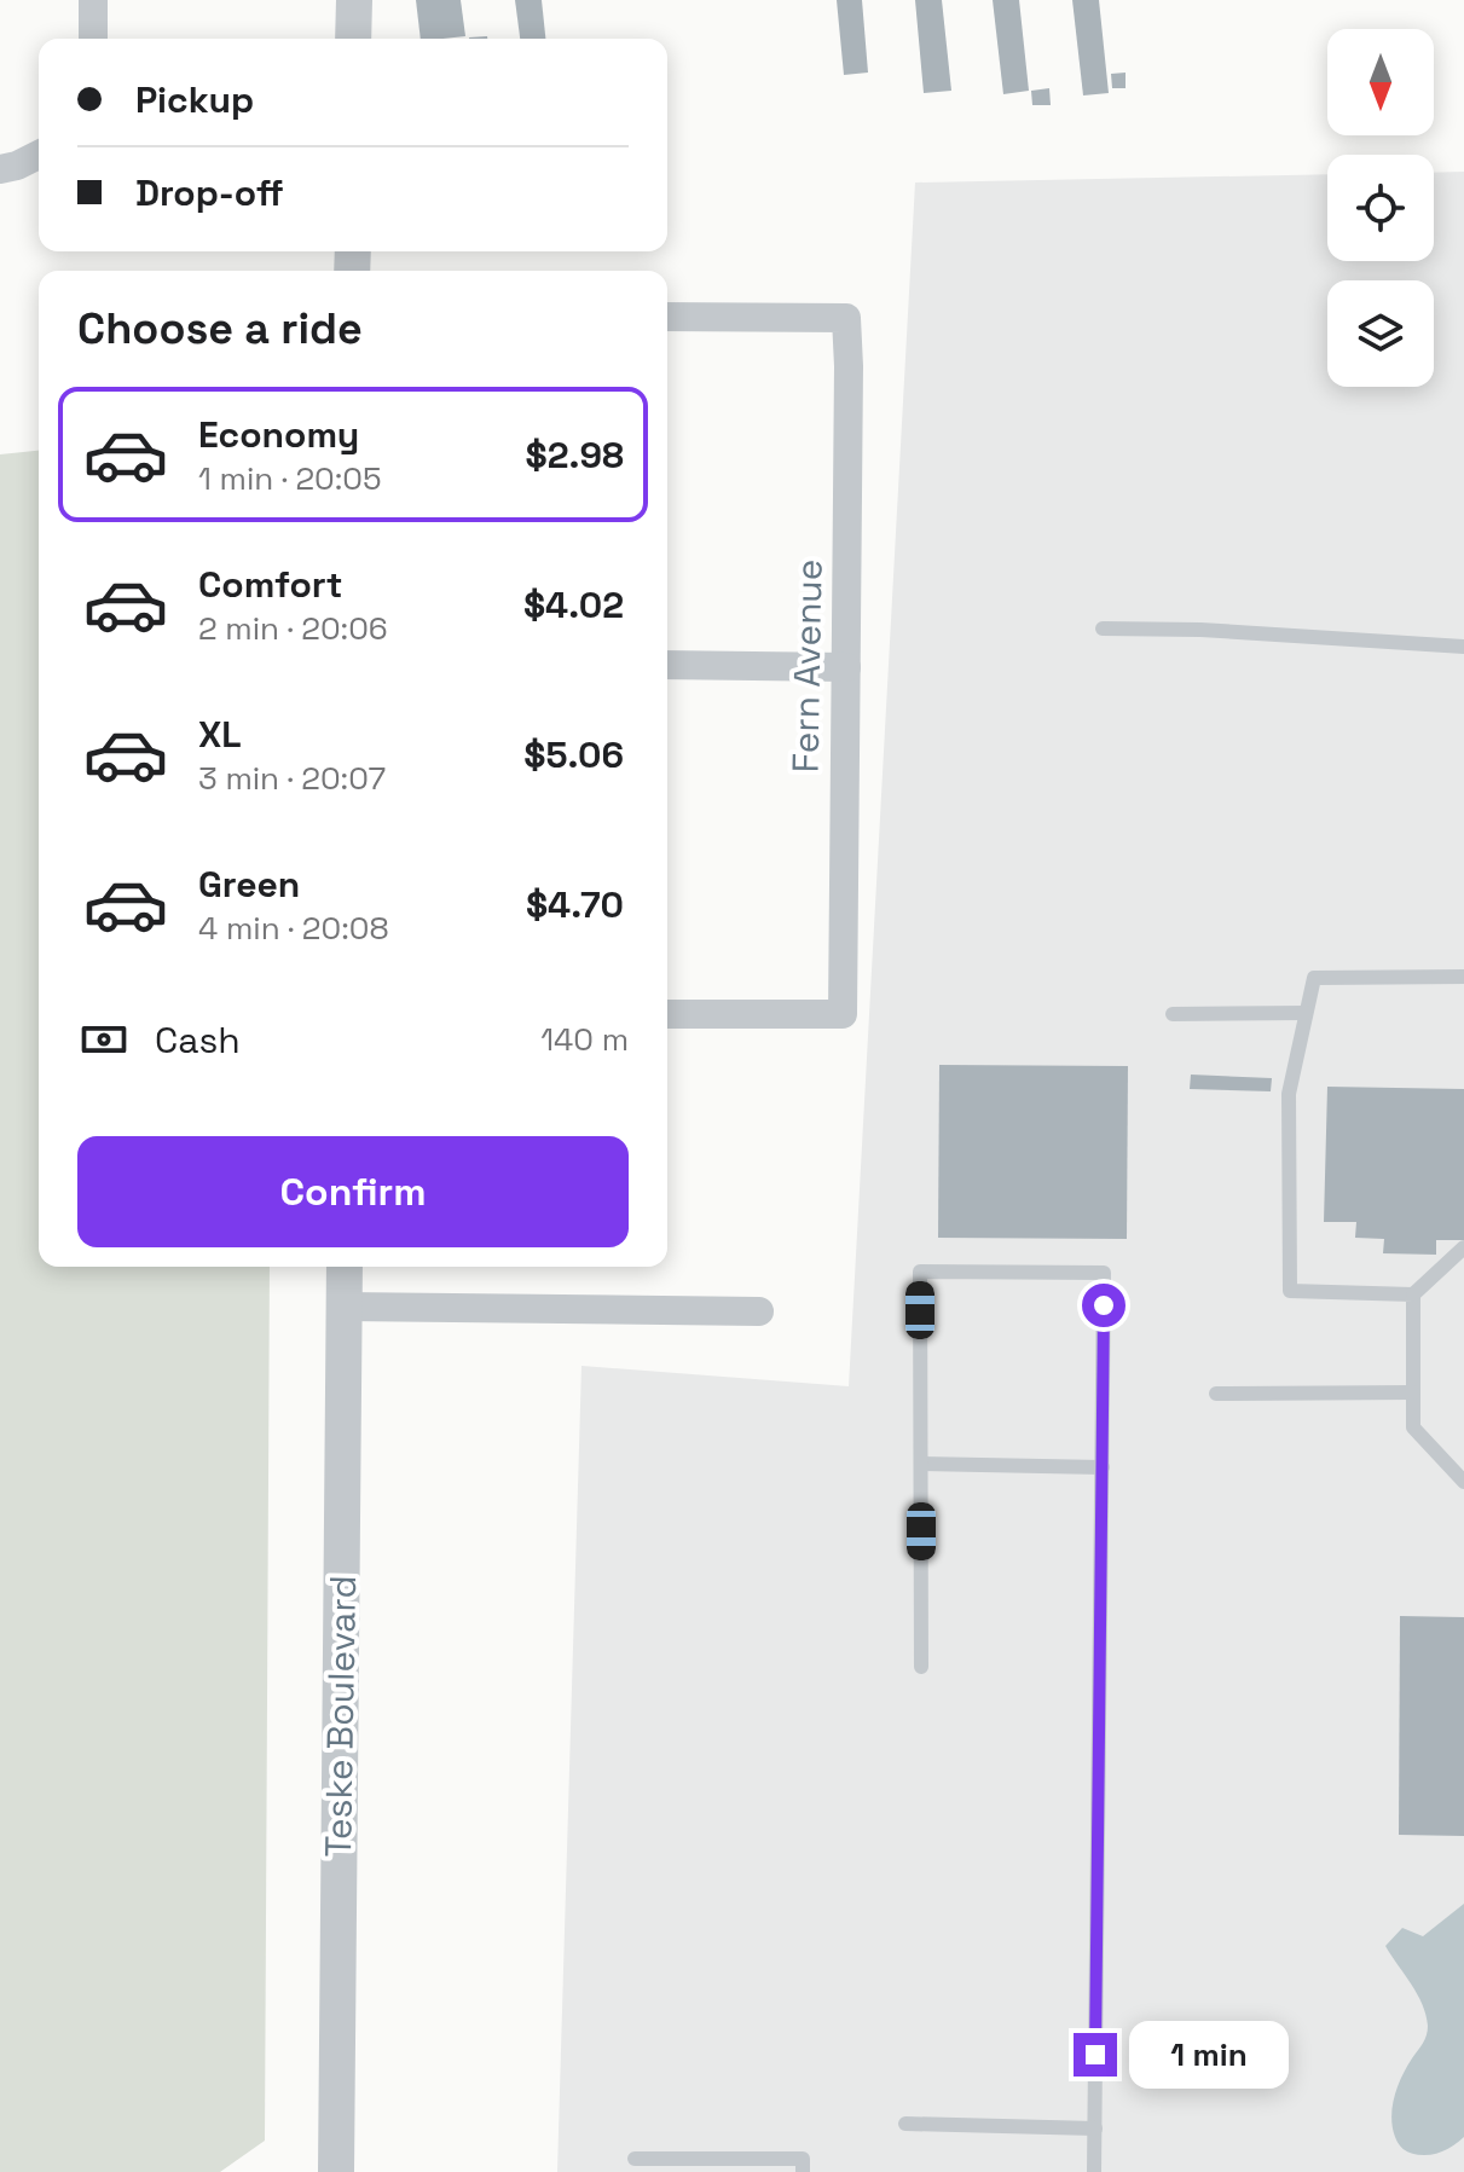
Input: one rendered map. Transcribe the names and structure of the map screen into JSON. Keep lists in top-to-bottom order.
{
  "streets": {
    "street": ["Fern Avenue", "Teske Boulevard"]
  },
  "north": "bottom",
  "page": {
    "banner": ["Pickup", "Drop-off"],
    "heading": "Choose a ride",
    "list": [
      {
        "name": "Economy",
        "note": "1 min · 20:05",
        "value": "$2.98"
      },
      {
        "name": "Comfort",
        "note": "2 min · 20:06",
        "value": "$4.02"
      },
      {
        "name": "XL",
        "note": "3 min · 20:07",
        "value": "$5.06"
      },
      {
        "name": "Green",
        "note": "4 min · 20:08",
        "value": "$4.70"
      }
    ],
    "pay": ["Cash", "140 m"],
    "buttons": "Confirm",
    "bubble": "1 min"
  }
}
